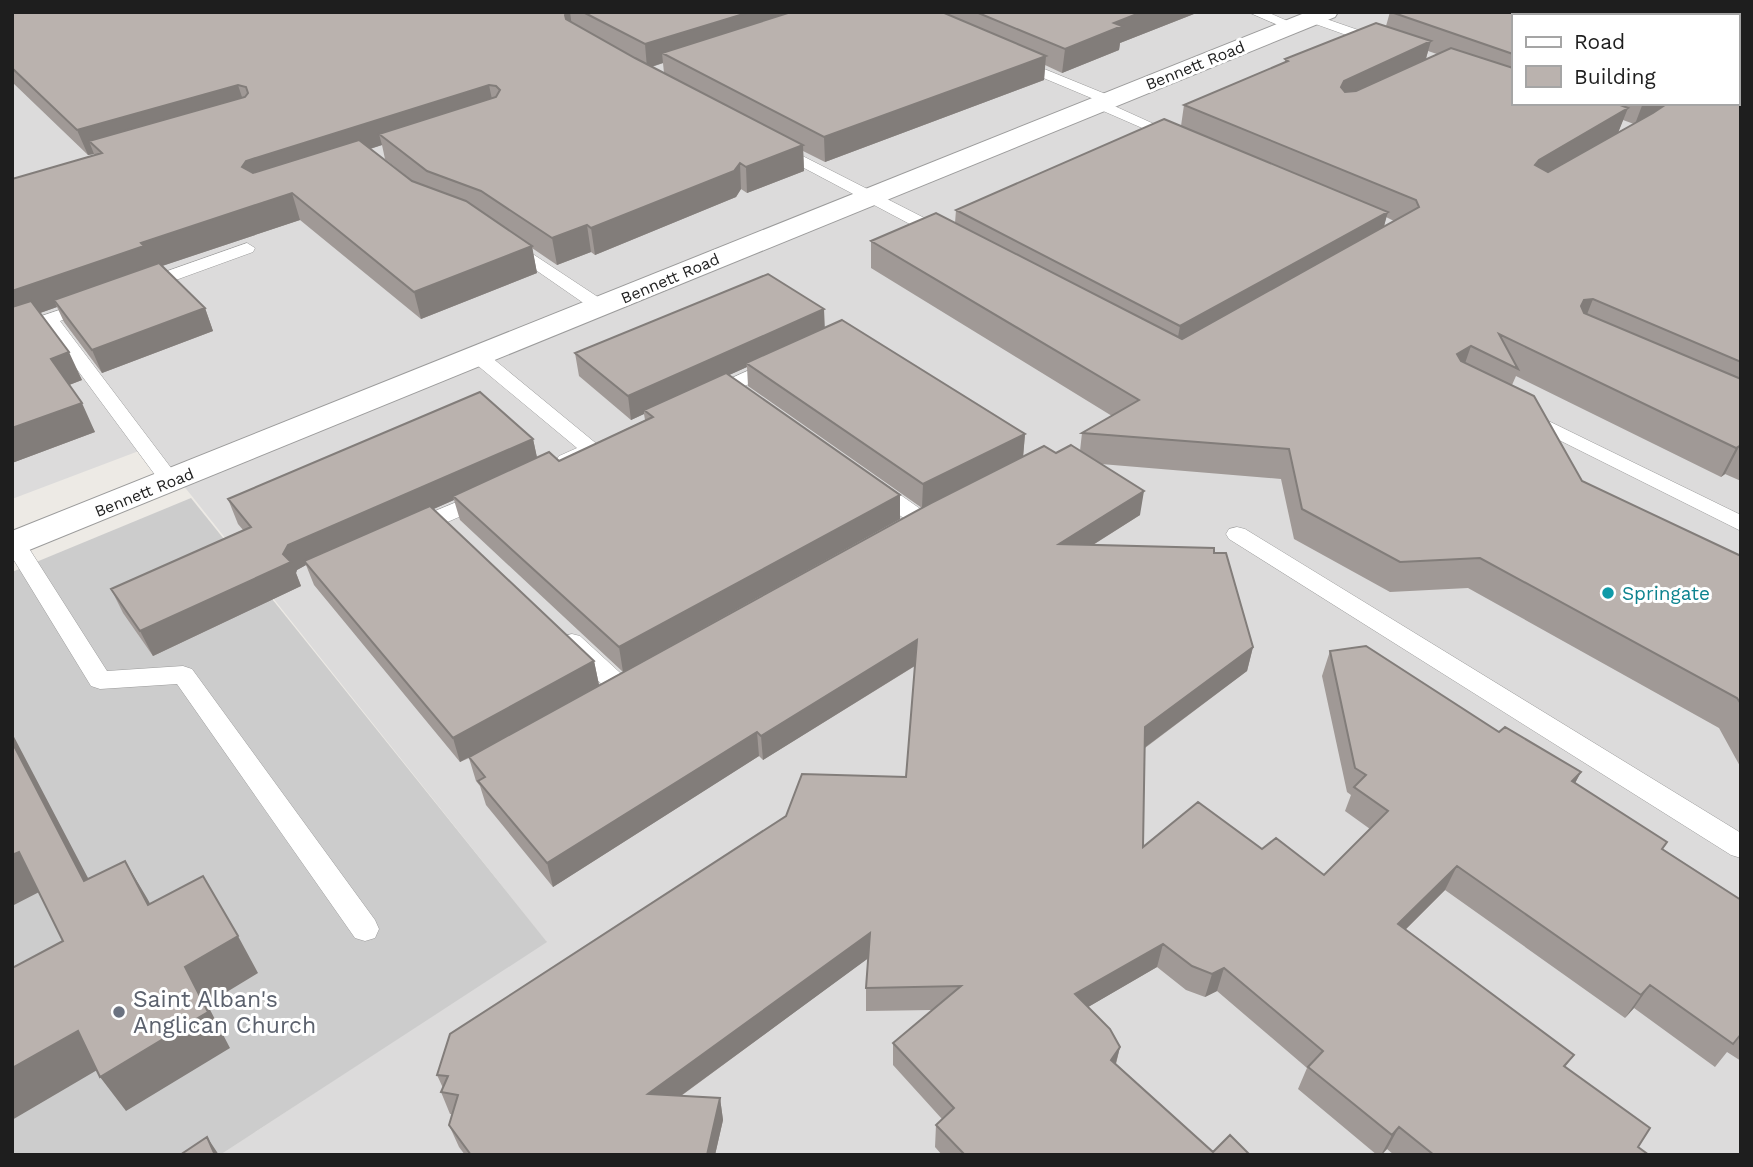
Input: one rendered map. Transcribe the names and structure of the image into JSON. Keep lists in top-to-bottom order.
{
  "streets": {
    "street": ["Bennett Road"]
  },
  "places": ["Springate", "Saint Alban's Anglican Church"],
  "legend": ["Road", "Building"]
}
